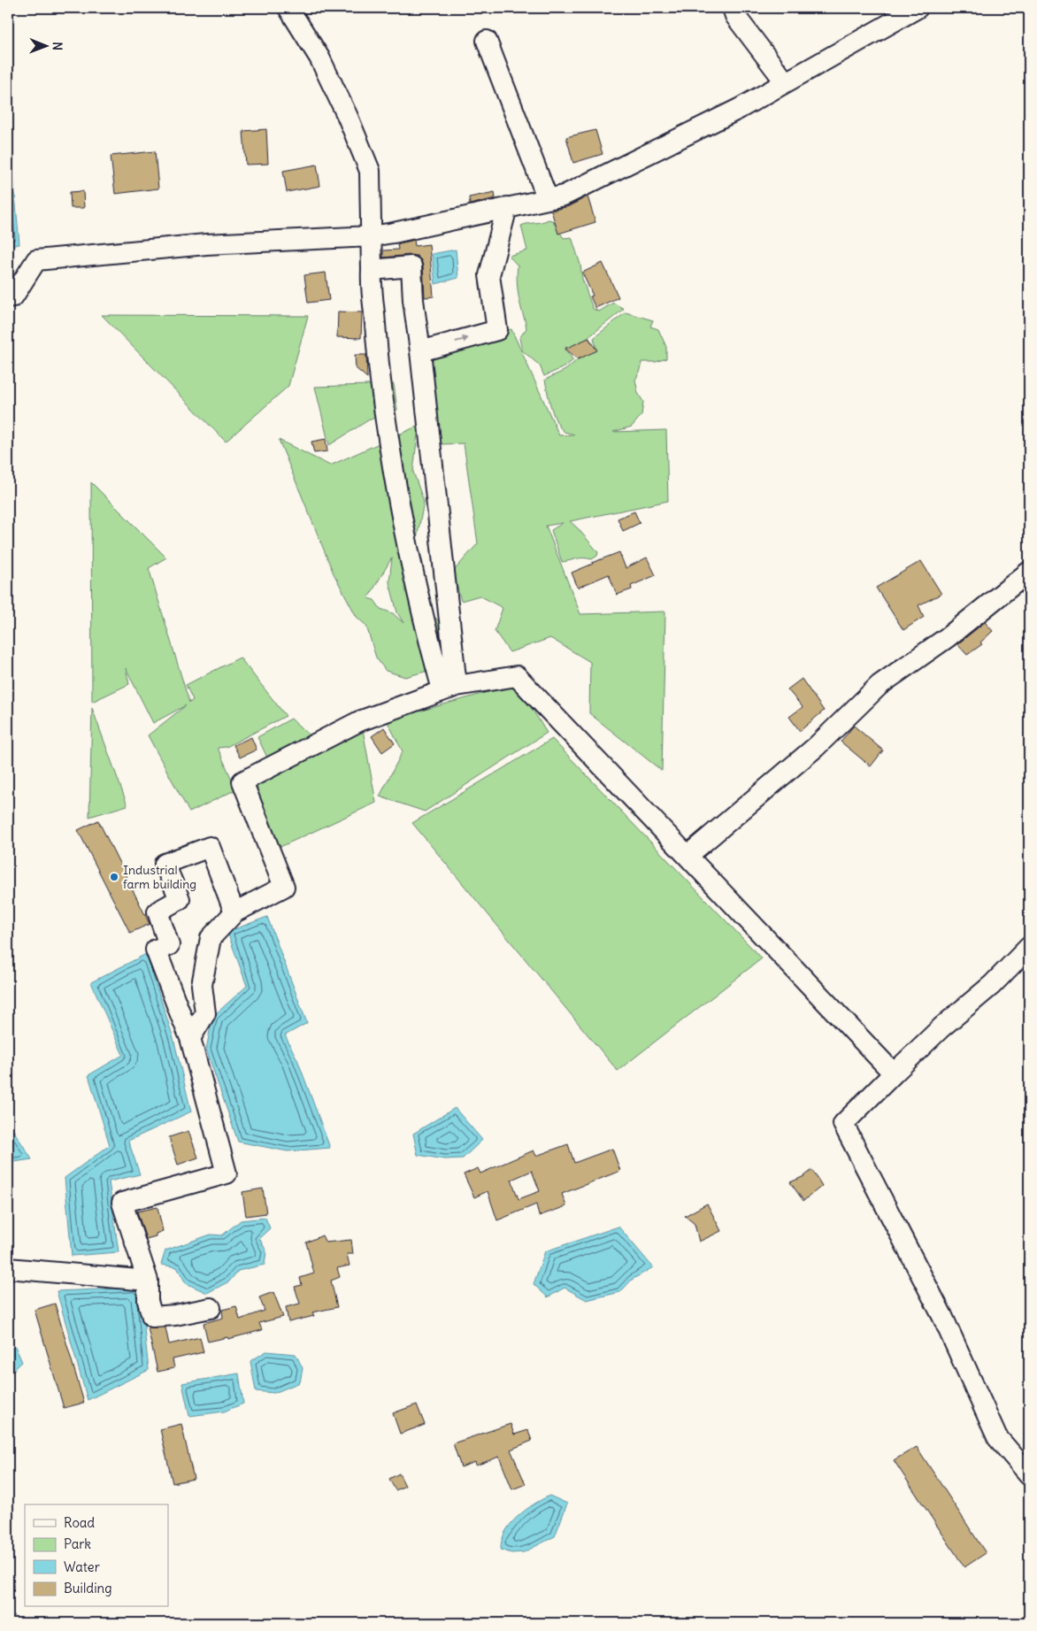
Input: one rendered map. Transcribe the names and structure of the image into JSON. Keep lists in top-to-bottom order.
{
  "places": ["Industrial farm building"],
  "legend": [
    "Road",
    "Park",
    "Water",
    "Building"
  ],
  "north": "right"
}
